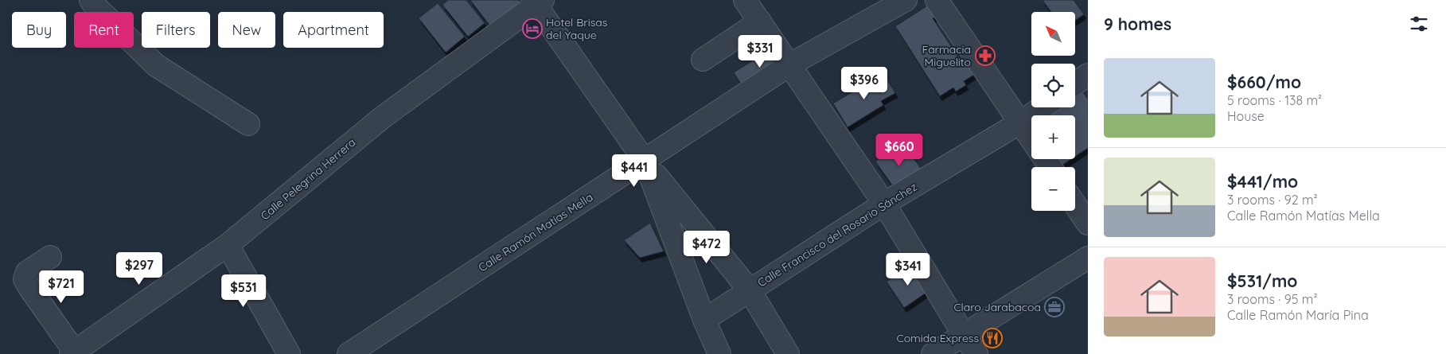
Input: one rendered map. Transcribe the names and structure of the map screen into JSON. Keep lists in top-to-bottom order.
{
  "streets": {
    "street": ["Calle Pelegrina Herrera", "Calle Ramón Matías Mella", "Calle Francisco del Rosario Sánchez"]
  },
  "places": {
    "hotel": ["Hotel Brisas del Yaque"],
    "pharmacy": ["Farmacia Miguelito"],
    "office": ["Claro Jarabacoa"],
    "restaurant": ["Comida Express"]
  },
  "north": "top left",
  "page": {
    "heading": "9 homes",
    "map_buttons": ["+", "−"],
    "chip": [
      "Buy",
      "Rent",
      "Filters",
      "New",
      "Apartment"
    ],
    "price": [
      "$331",
      "$396",
      "$660",
      "$441",
      "$472",
      "$297",
      "$341",
      "$721",
      "$531"
    ],
    "list": [
      {
        "name": "$660/mo",
        "note": "5 rooms · 138 m² · House"
      },
      {
        "name": "$441/mo",
        "note": "3 rooms · 92 m² · Calle Ramón Matías Mella"
      },
      {
        "name": "$531/mo",
        "note": "3 rooms · 95 m² · Calle Ramón María Pina"
      }
    ]
  }
}
